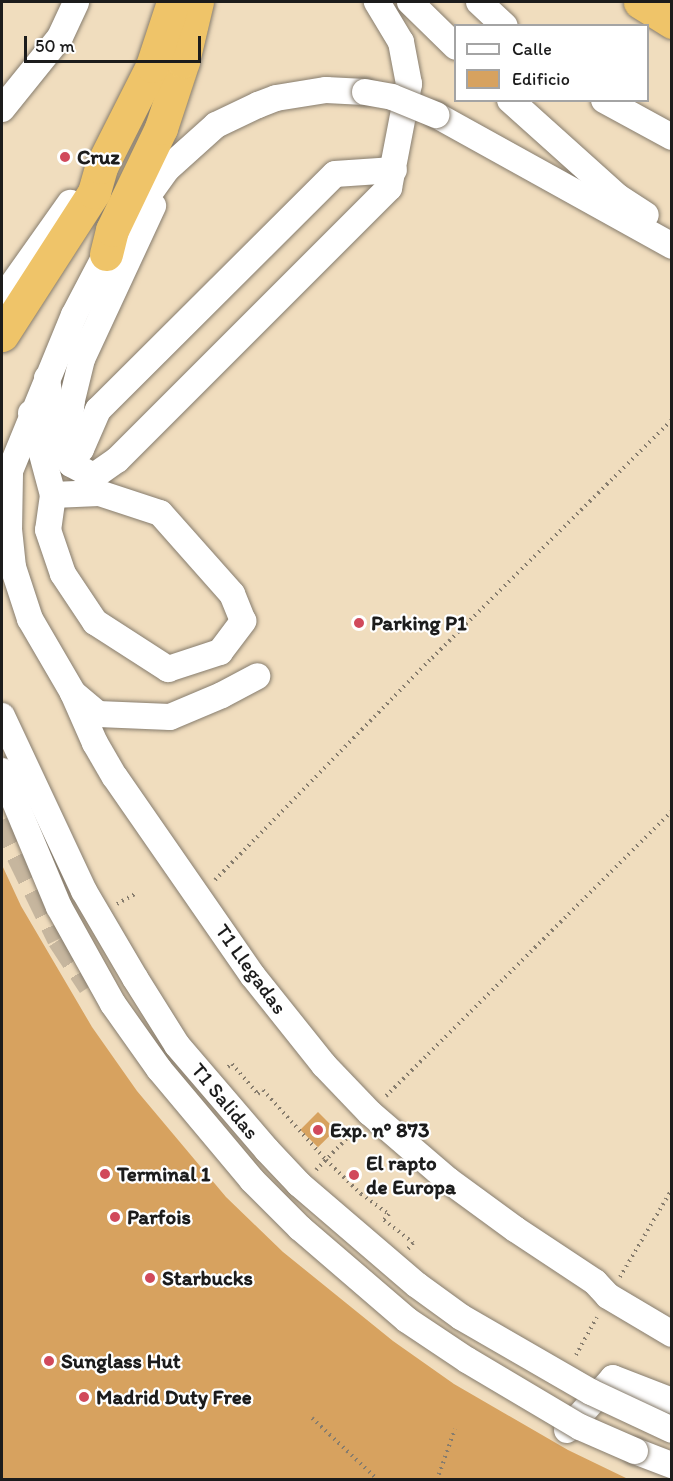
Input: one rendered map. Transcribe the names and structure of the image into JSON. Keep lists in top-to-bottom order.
{
  "streets": {
    "street": ["T1 Llegadas", "T1 Salidas"]
  },
  "places": [
    "Cruz",
    "Parking P1",
    "Exp. nº 873",
    "Terminal 1",
    "El rapto de Europa",
    "Parfois",
    "Starbucks",
    "Sunglass Hut",
    "Madrid Duty Free"
  ],
  "legend": ["Calle", "Edificio"],
  "scale_bar": "50 m"
}
